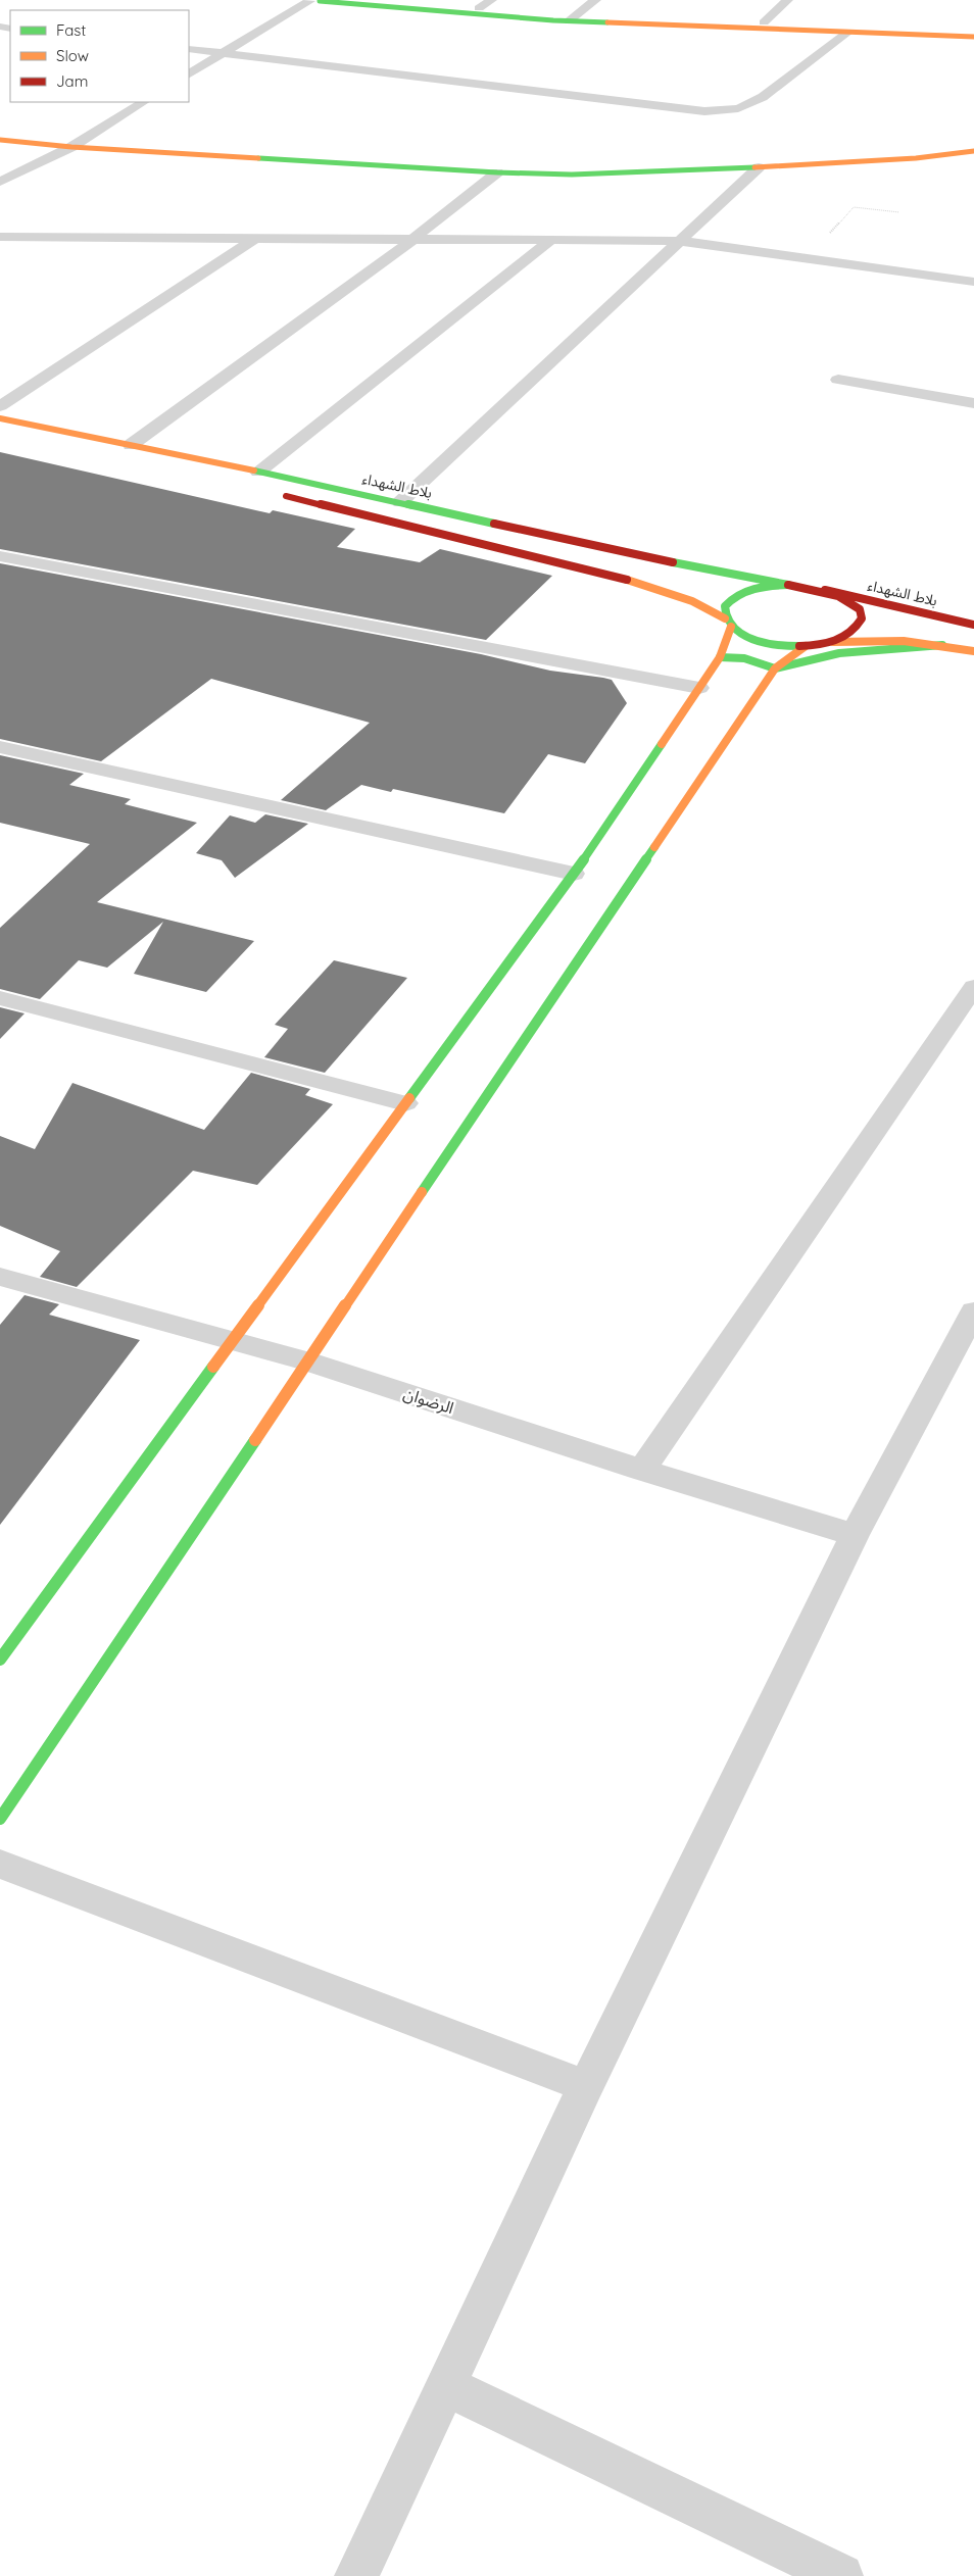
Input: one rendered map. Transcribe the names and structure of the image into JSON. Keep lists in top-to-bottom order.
{
  "streets": {
    "main road": ["بلاط الشهداء"],
    "street": ["الرضوان"]
  },
  "legend": ["Fast", "Slow", "Jam"]
}
